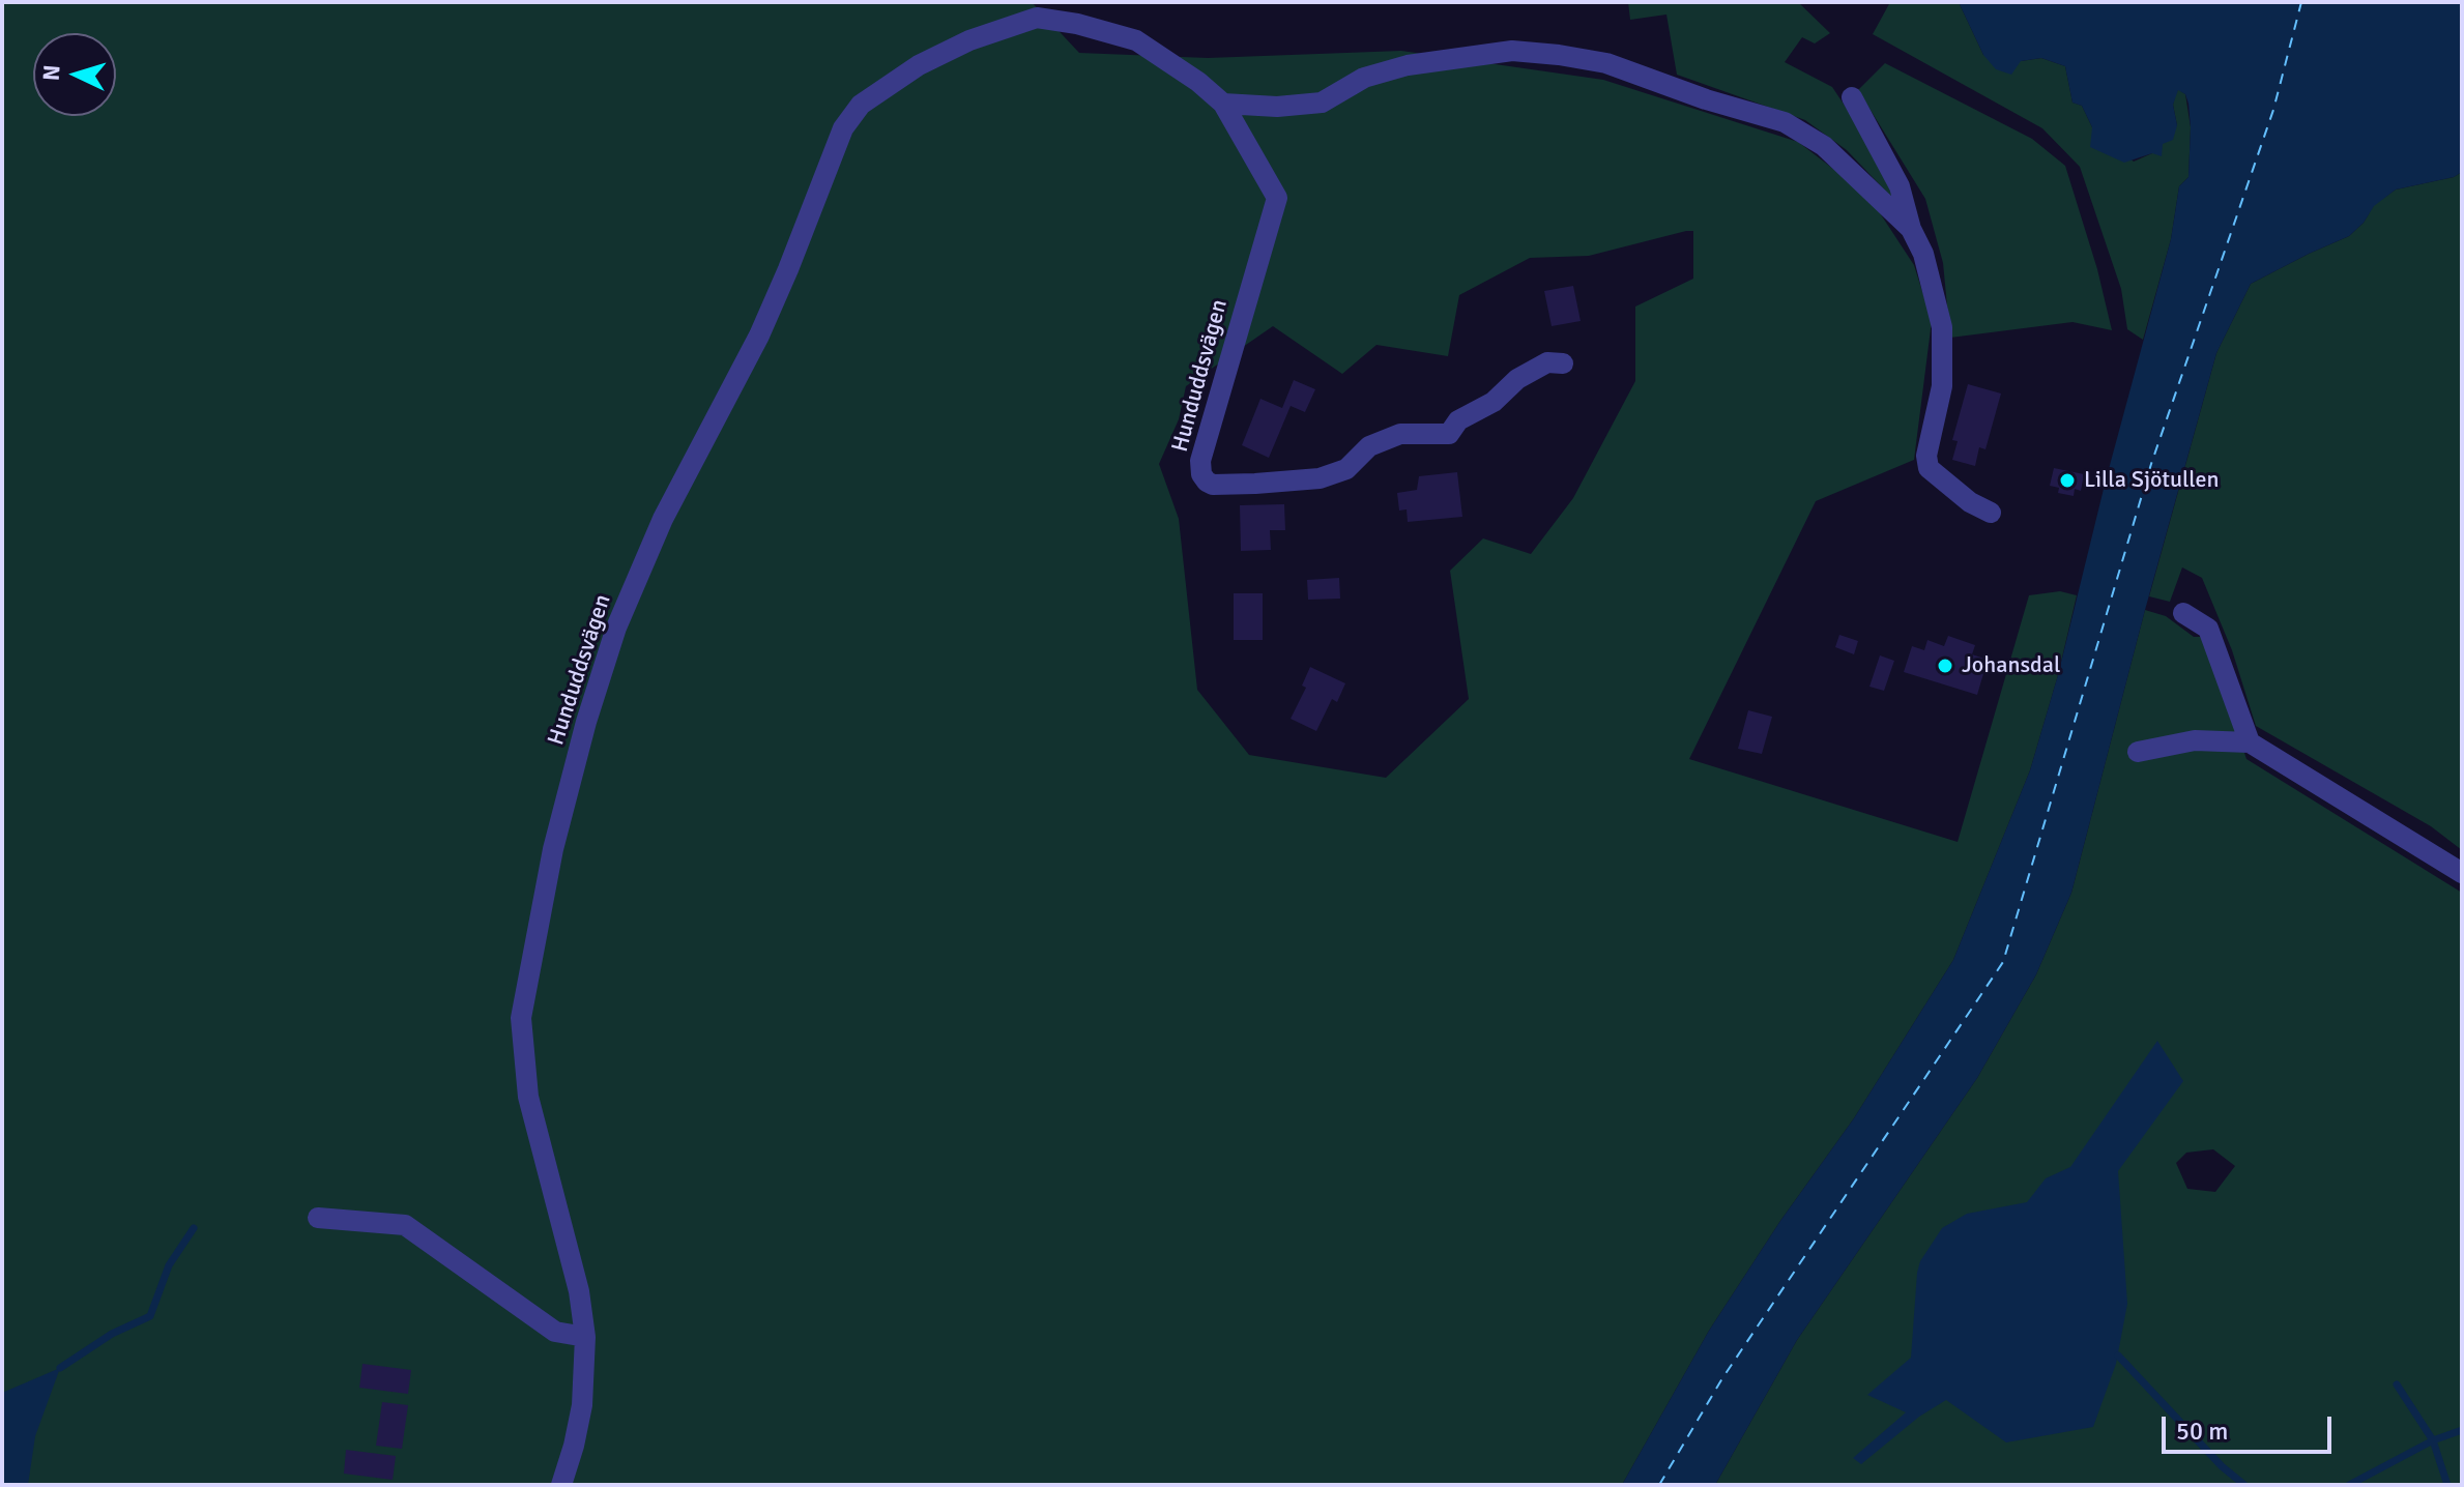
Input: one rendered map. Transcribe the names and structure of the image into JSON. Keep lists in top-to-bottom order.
{
  "streets": {
    "street": ["Hunduddsvägen"]
  },
  "places": ["Lilla Sjötullen", "Johansdal"],
  "scale_bar": "50 m",
  "north": "left"
}
